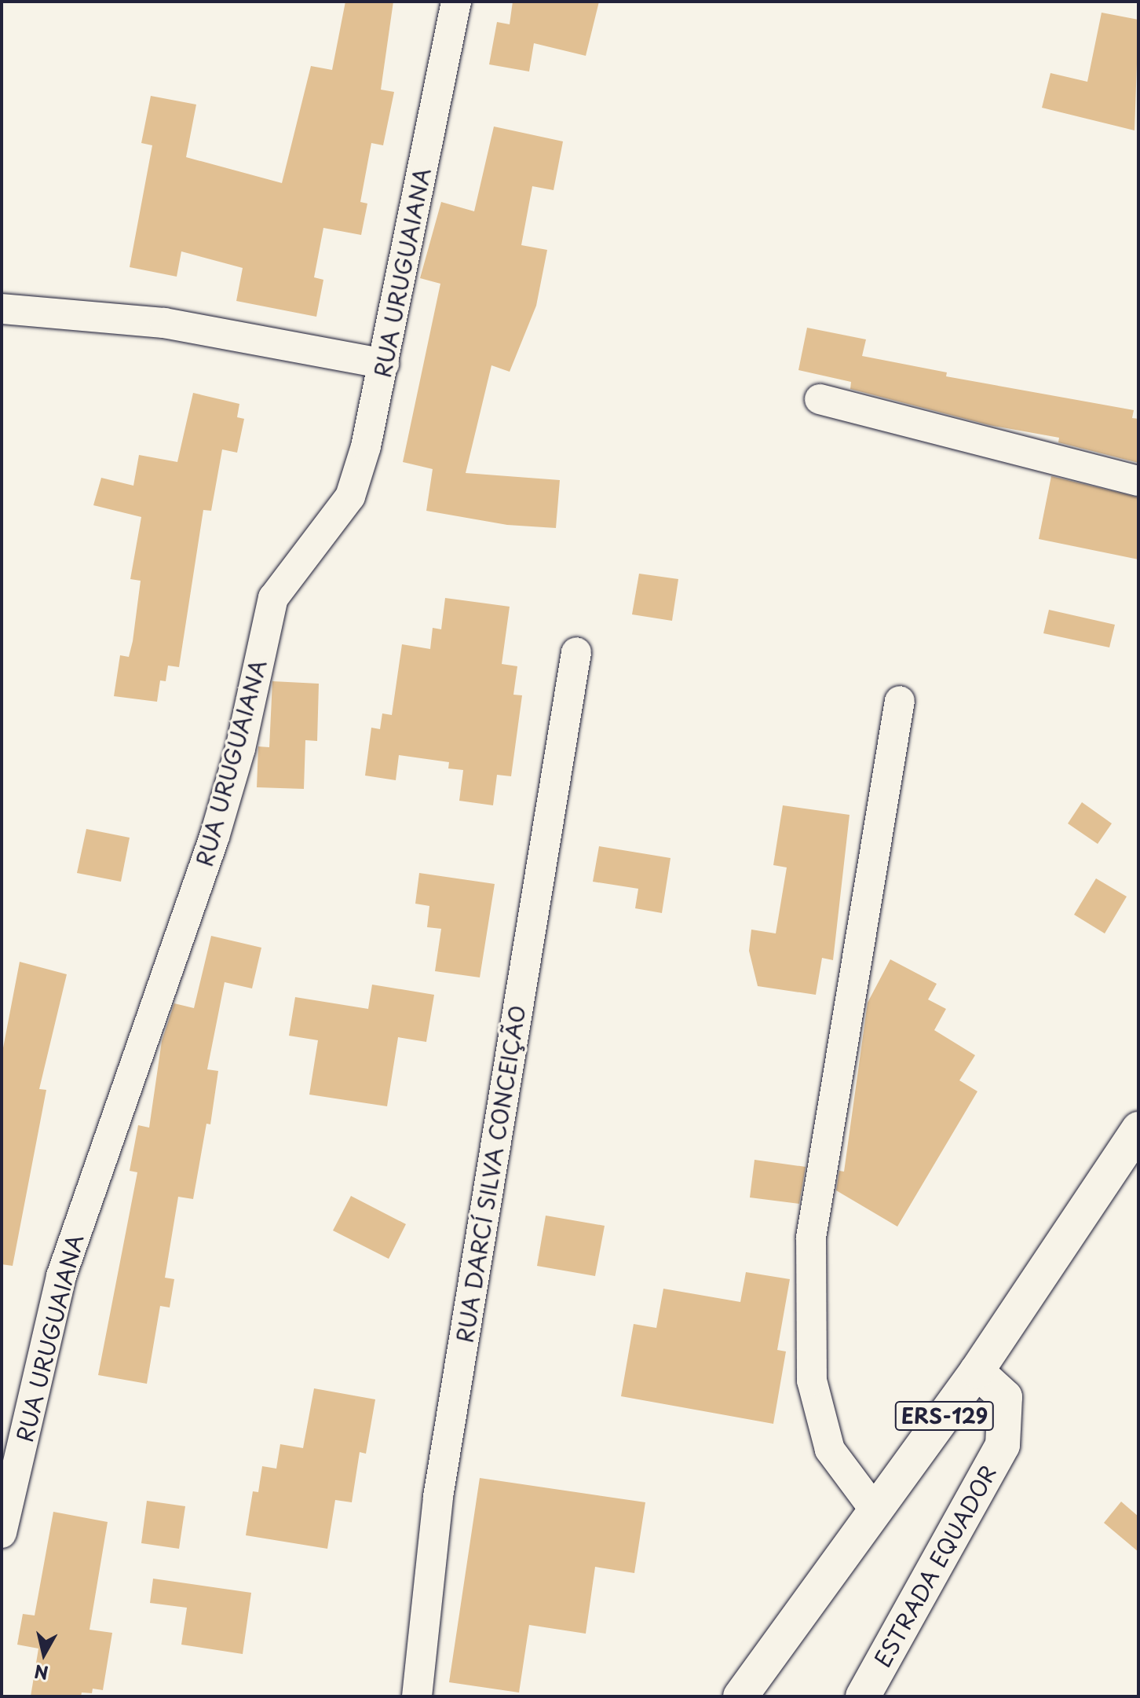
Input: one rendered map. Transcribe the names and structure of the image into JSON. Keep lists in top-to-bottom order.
{
  "streets": {
    "main road": ["ERS-129", "ESTRADA EQUADOR"],
    "street": ["RUA URUGUAIANA", "RUA DARCÍ SILVA CONCEIÇÃO"]
  },
  "crossings": [
    ["ERS-129", "ESTRADA EQUADOR"]
  ],
  "north": "bottom"
}
